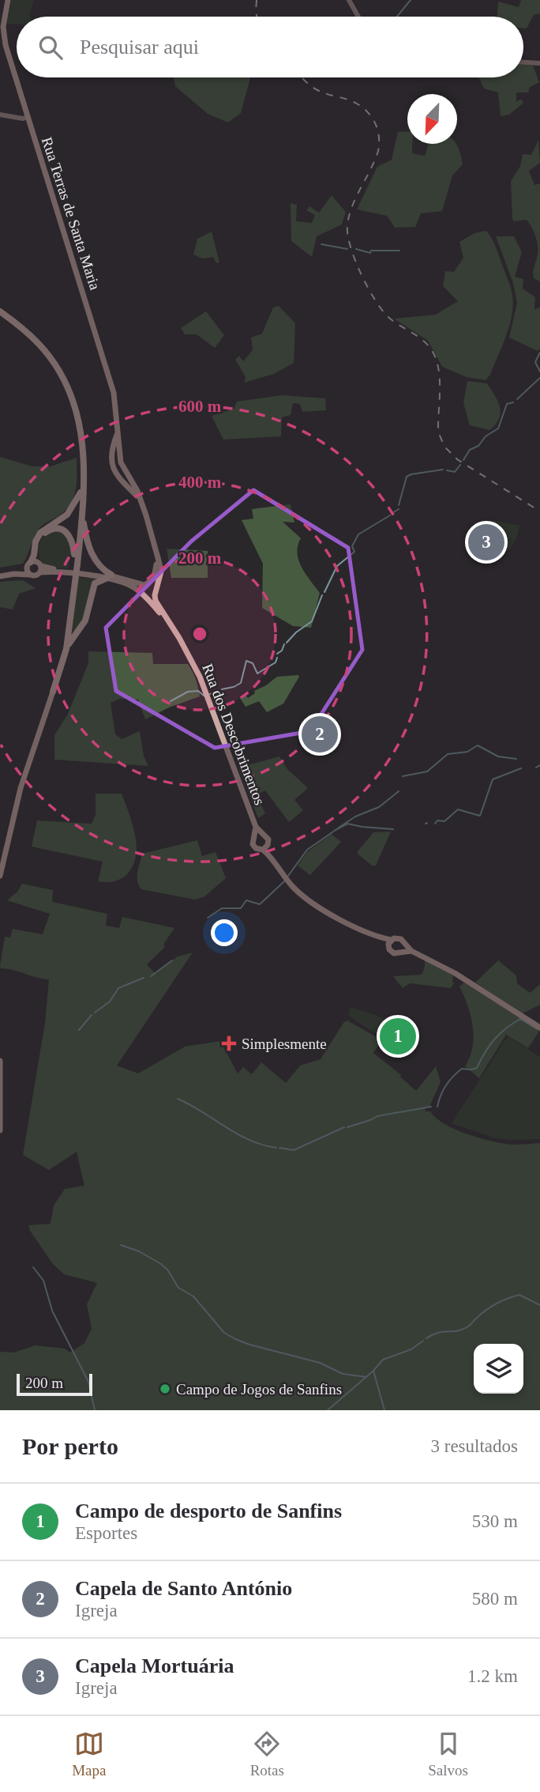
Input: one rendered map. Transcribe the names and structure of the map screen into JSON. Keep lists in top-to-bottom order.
{
  "streets": {
    "main road": ["Rua Terras de Santa Maria", "Rua dos Descobrimentos"]
  },
  "places": {
    "health": ["Simplesmente"],
    "other": ["Campo de Jogos de Sanfins"]
  },
  "scale_bar": "200 m",
  "north": "bottom left",
  "page": {
    "search": "Pesquisar aqui",
    "pins": ["3", "2", "1"],
    "scale": "200 m",
    "heading": ["Por perto", "3 resultados"],
    "list": [
      {
        "mark": "1",
        "name": "Campo de desporto de Sanfins",
        "note": "Esportes",
        "value": "530 m"
      },
      {
        "mark": "2",
        "name": "Capela de Santo António",
        "note": "Igreja",
        "value": "580 m"
      },
      {
        "mark": "3",
        "name": "Capela Mortuária",
        "note": "Igreja",
        "value": "1.2 km"
      }
    ],
    "nav": ["Mapa", "Rotas", "Salvos"]
  },
  "rings": ["600 m", "400 m", "200 m"]
}
